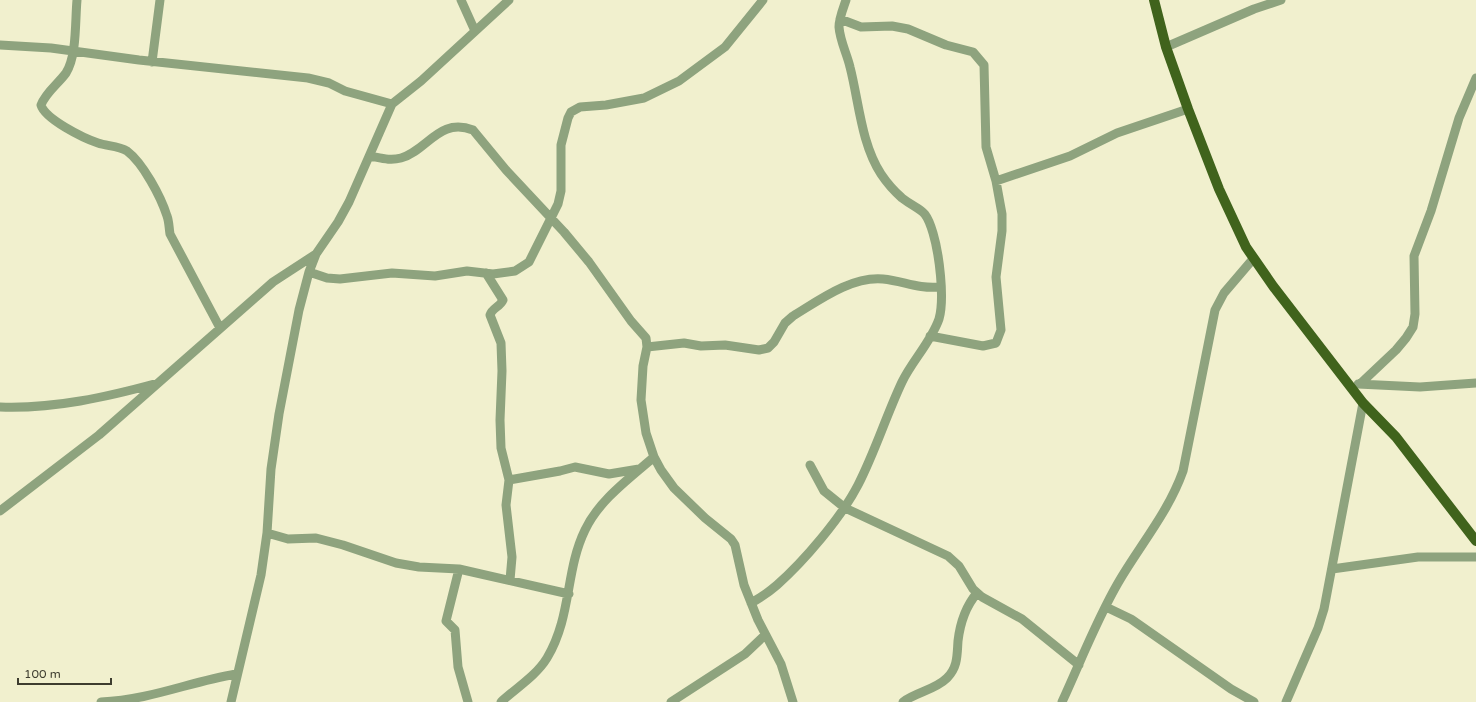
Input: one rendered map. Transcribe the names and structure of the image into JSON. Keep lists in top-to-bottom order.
{
  "scale_bar": "100 m"
}
